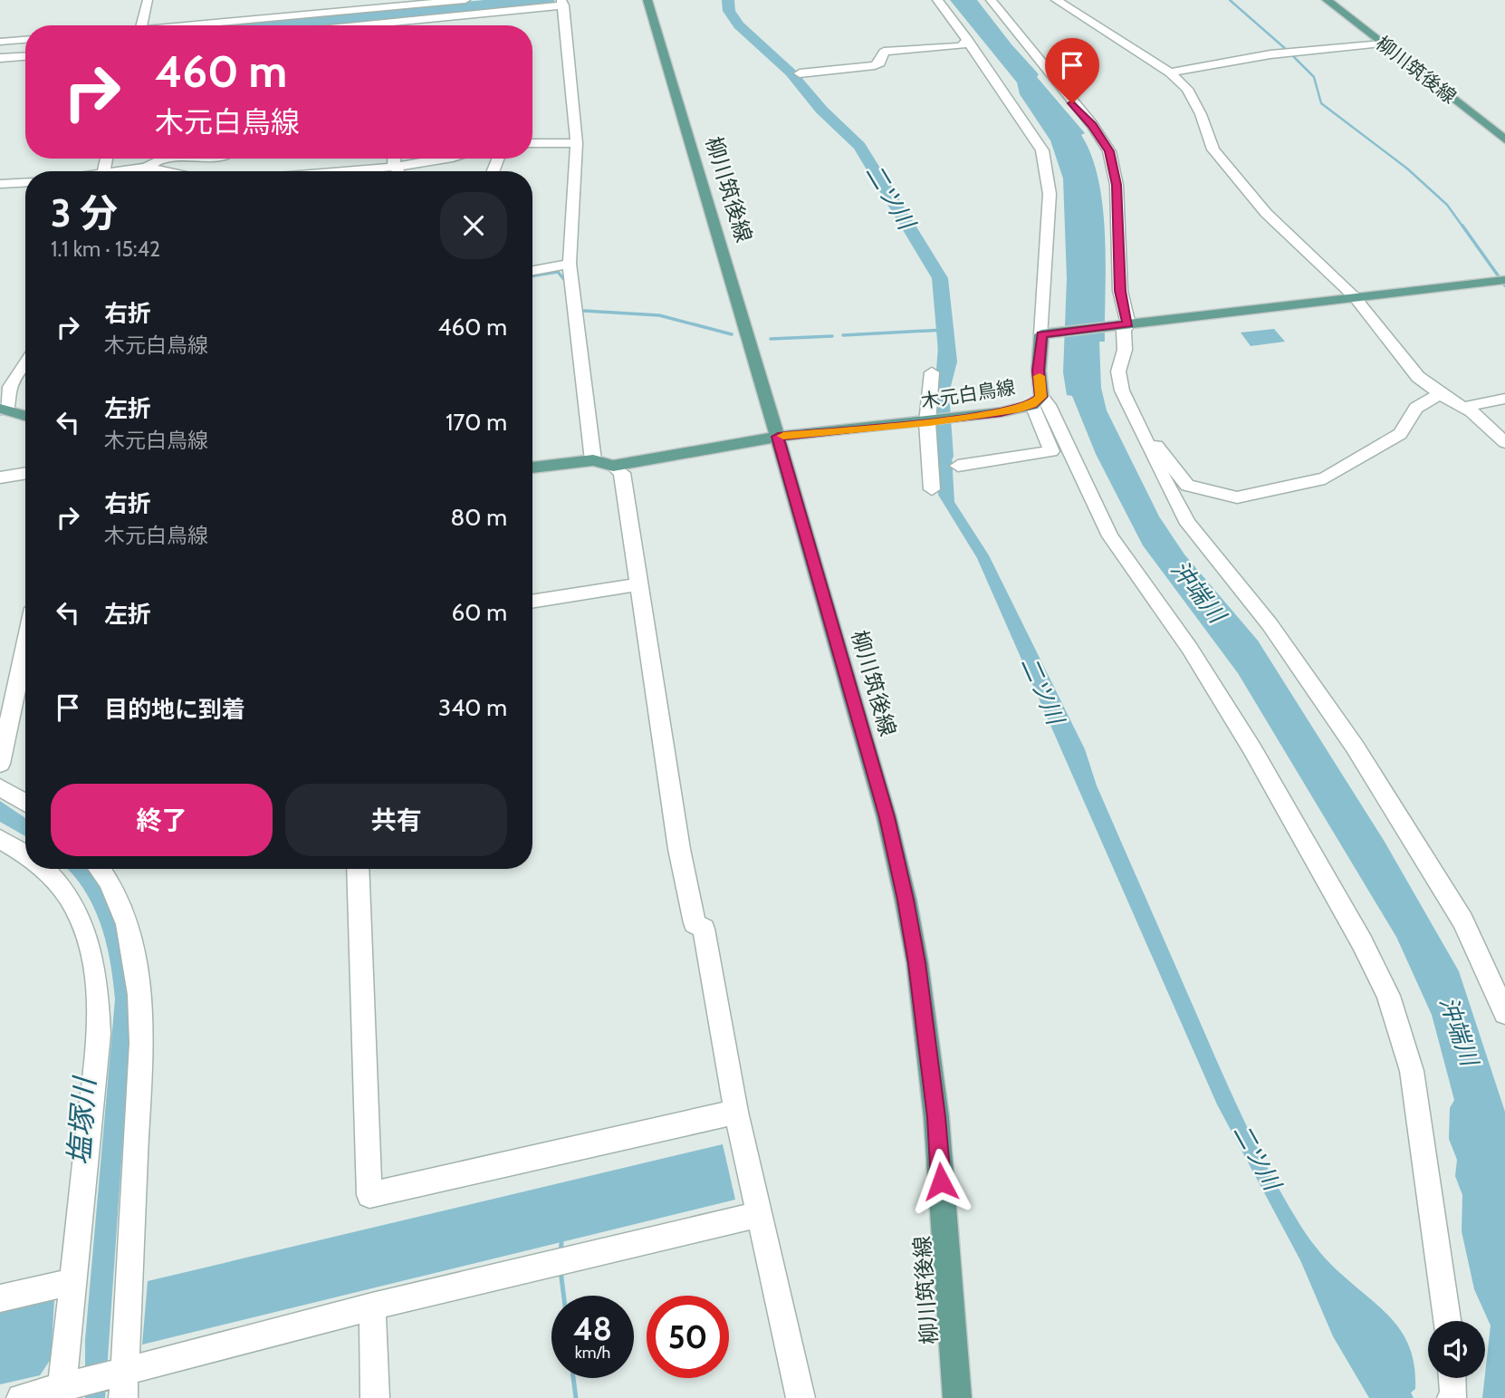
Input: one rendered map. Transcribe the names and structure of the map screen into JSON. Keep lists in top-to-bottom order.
{
  "streets": {
    "main road": ["柳川筑後線", "木元白鳥線"]
  },
  "crossings": [
    ["柳川筑後線", "木元白鳥線"]
  ],
  "water": ["二ツ川", "沖端川", "塩塚川"],
  "page": {
    "turn": ["460 m", "木元白鳥線"],
    "heading": ["3 分", "1.1 km · 15:42"],
    "list": [
      {
        "name": "右折",
        "note": "木元白鳥線",
        "value": "460 m"
      },
      {
        "name": "左折",
        "note": "木元白鳥線",
        "value": "170 m"
      },
      {
        "name": "右折",
        "note": "木元白鳥線",
        "value": "80 m"
      },
      {
        "name": "左折",
        "value": "60 m"
      },
      {
        "name": "目的地に到着",
        "value": "340 m"
      }
    ],
    "buttons": ["終了", "共有"],
    "speed": "48 km/h",
    "limit": "50"
  }
}
